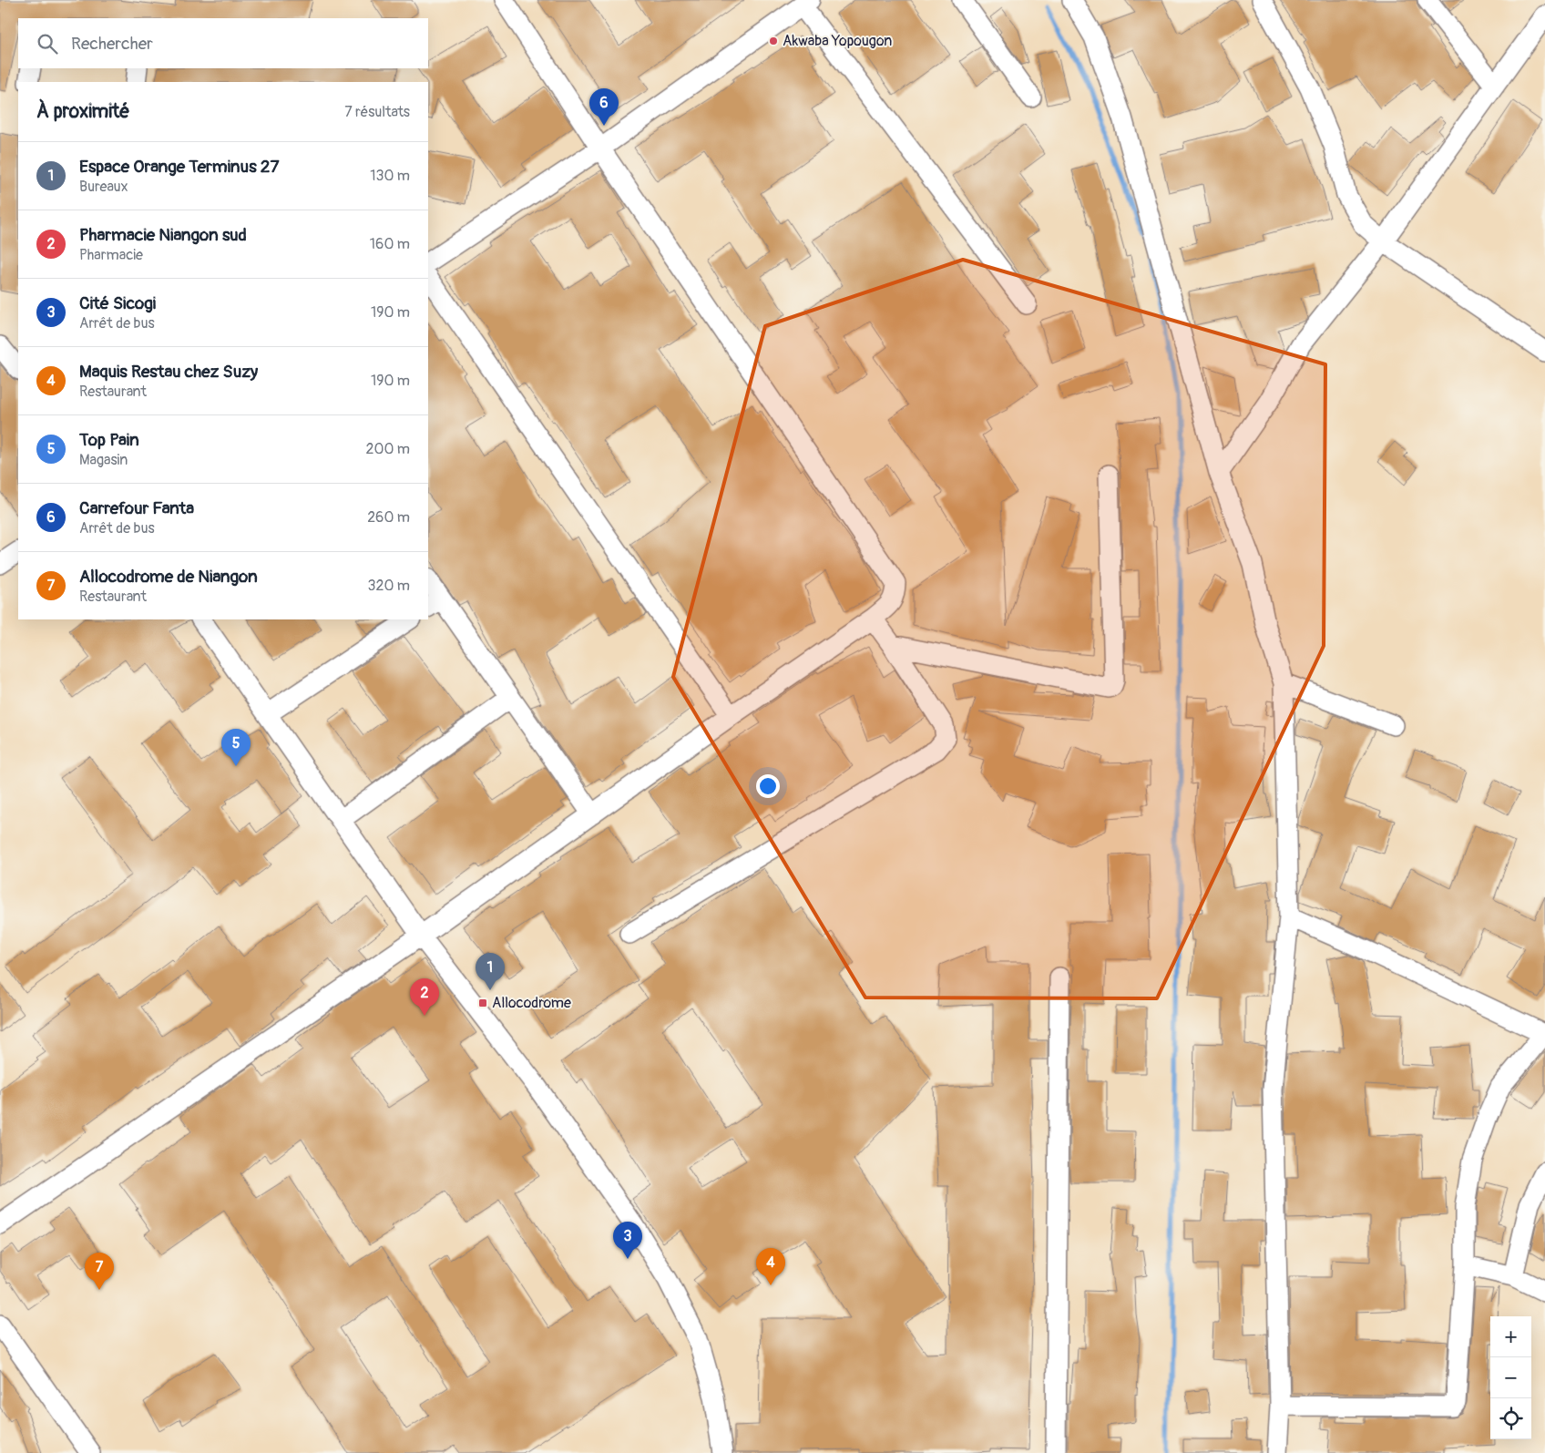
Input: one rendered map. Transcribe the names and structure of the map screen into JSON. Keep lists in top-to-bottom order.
{
  "places": {
    "other": ["Akwaba Yopougon"],
    "transit": ["Allocodrome"]
  },
  "page": {
    "search": "Rechercher",
    "heading": ["À proximité", "7 résultats"],
    "pins": [
      "6",
      "5",
      "1",
      "2",
      "3",
      "4",
      "7"
    ],
    "list": [
      {
        "mark": "1",
        "name": "Espace Orange Terminus 27",
        "note": "Bureaux",
        "value": "130 m"
      },
      {
        "mark": "2",
        "name": "Pharmacie Niangon sud",
        "note": "Pharmacie",
        "value": "160 m"
      },
      {
        "mark": "3",
        "name": "Cité Sicogi",
        "note": "Arrêt de bus",
        "value": "190 m"
      },
      {
        "mark": "4",
        "name": "Maquis Restau chez Suzy",
        "note": "Restaurant",
        "value": "190 m"
      },
      {
        "mark": "5",
        "name": "Top Pain",
        "note": "Magasin",
        "value": "200 m"
      },
      {
        "mark": "6",
        "name": "Carrefour Fanta",
        "note": "Arrêt de bus",
        "value": "260 m"
      },
      {
        "mark": "7",
        "name": "Allocodrome de Niangon",
        "note": "Restaurant",
        "value": "320 m"
      }
    ],
    "map_buttons": ["+", "−"]
  }
}
